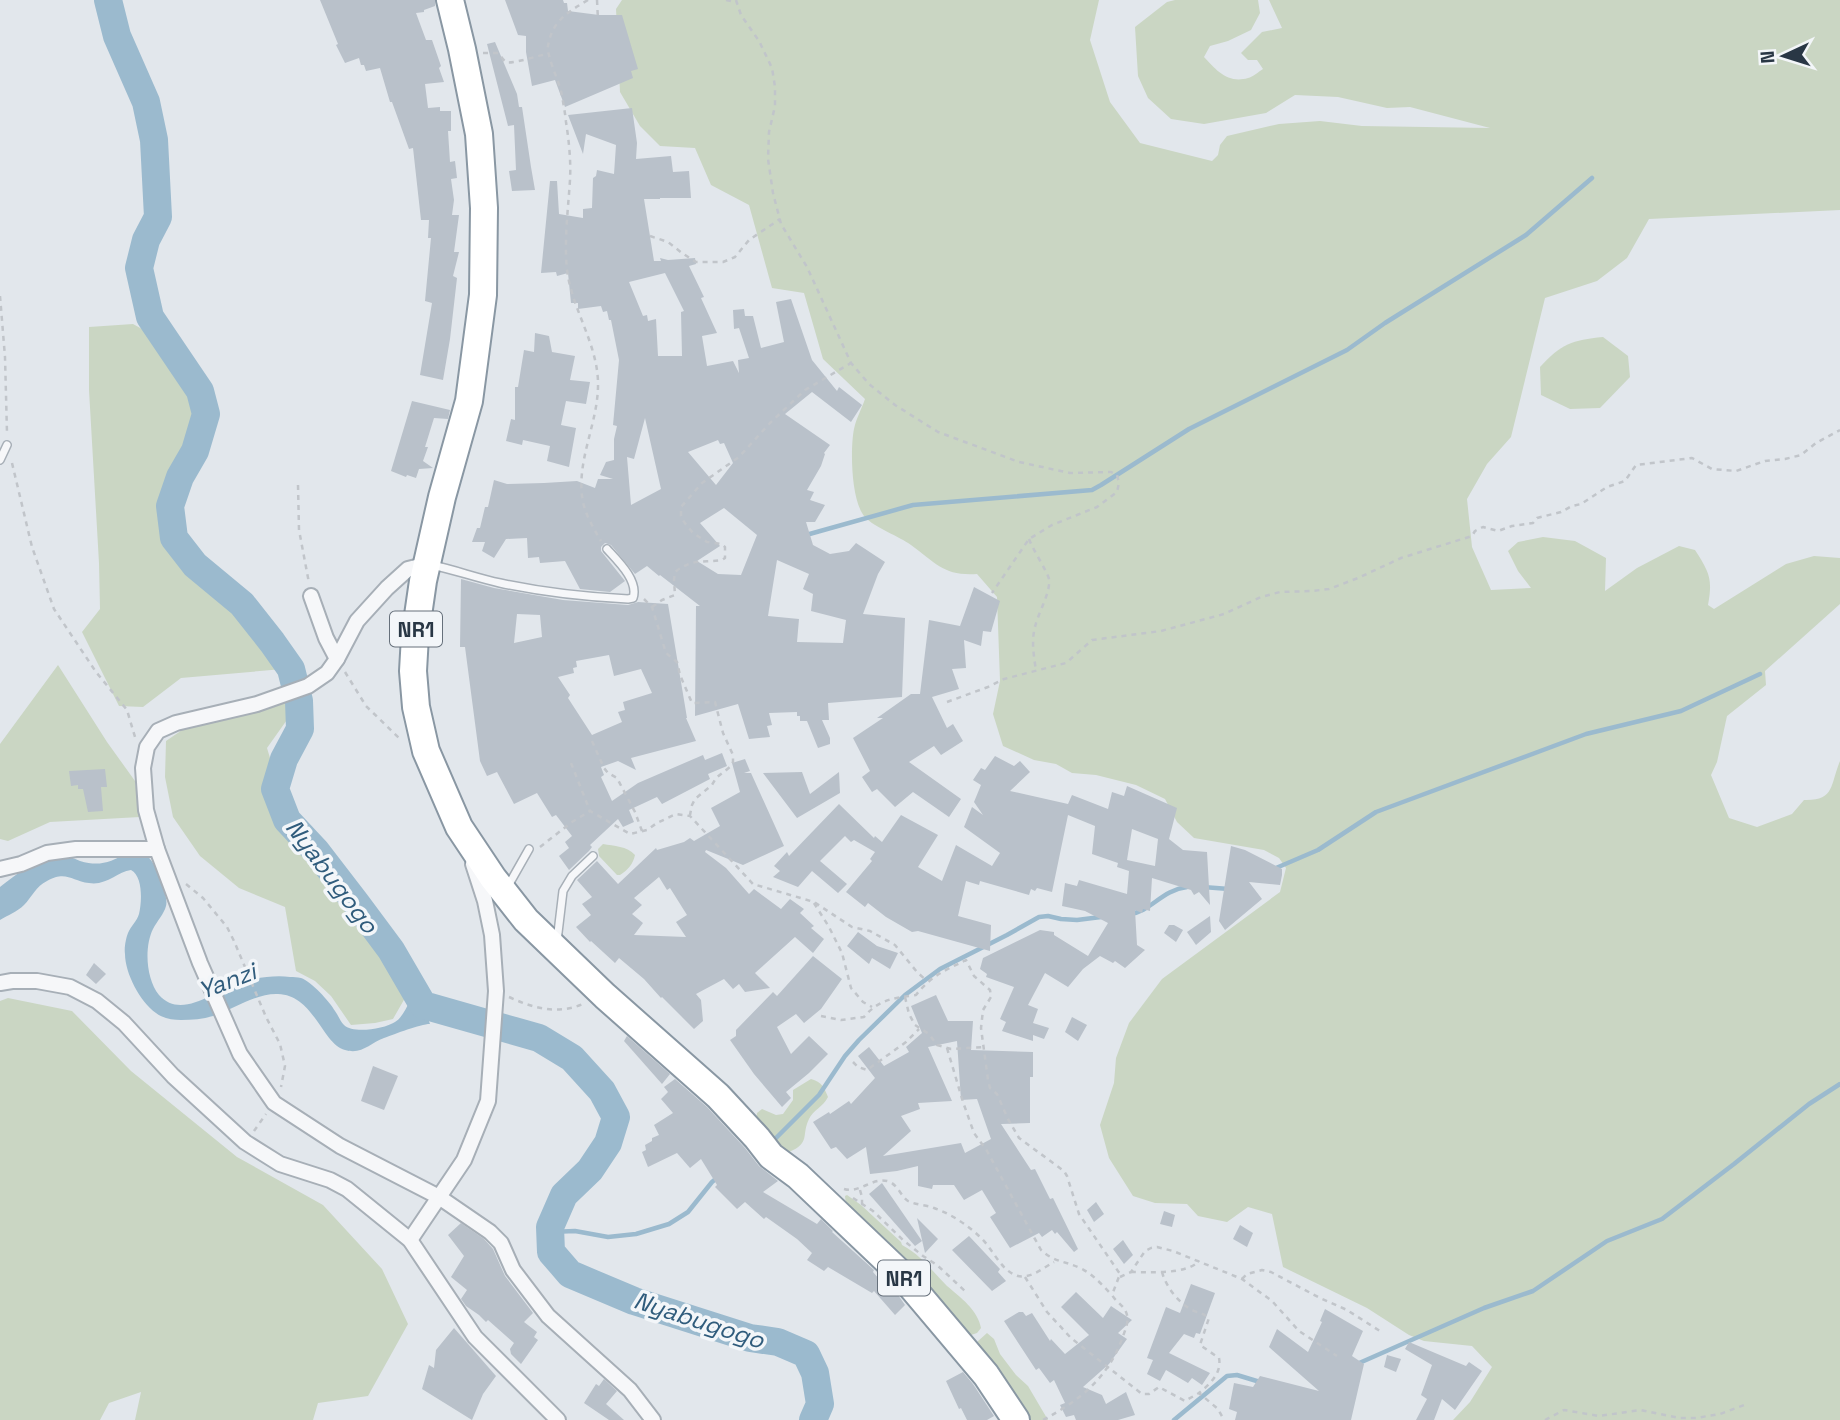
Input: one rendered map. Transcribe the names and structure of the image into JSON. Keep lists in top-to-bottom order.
{
  "streets": {
    "highway": ["NR1"]
  },
  "water": ["Nyabugogo", "Yanzi"],
  "north": "left"
}
